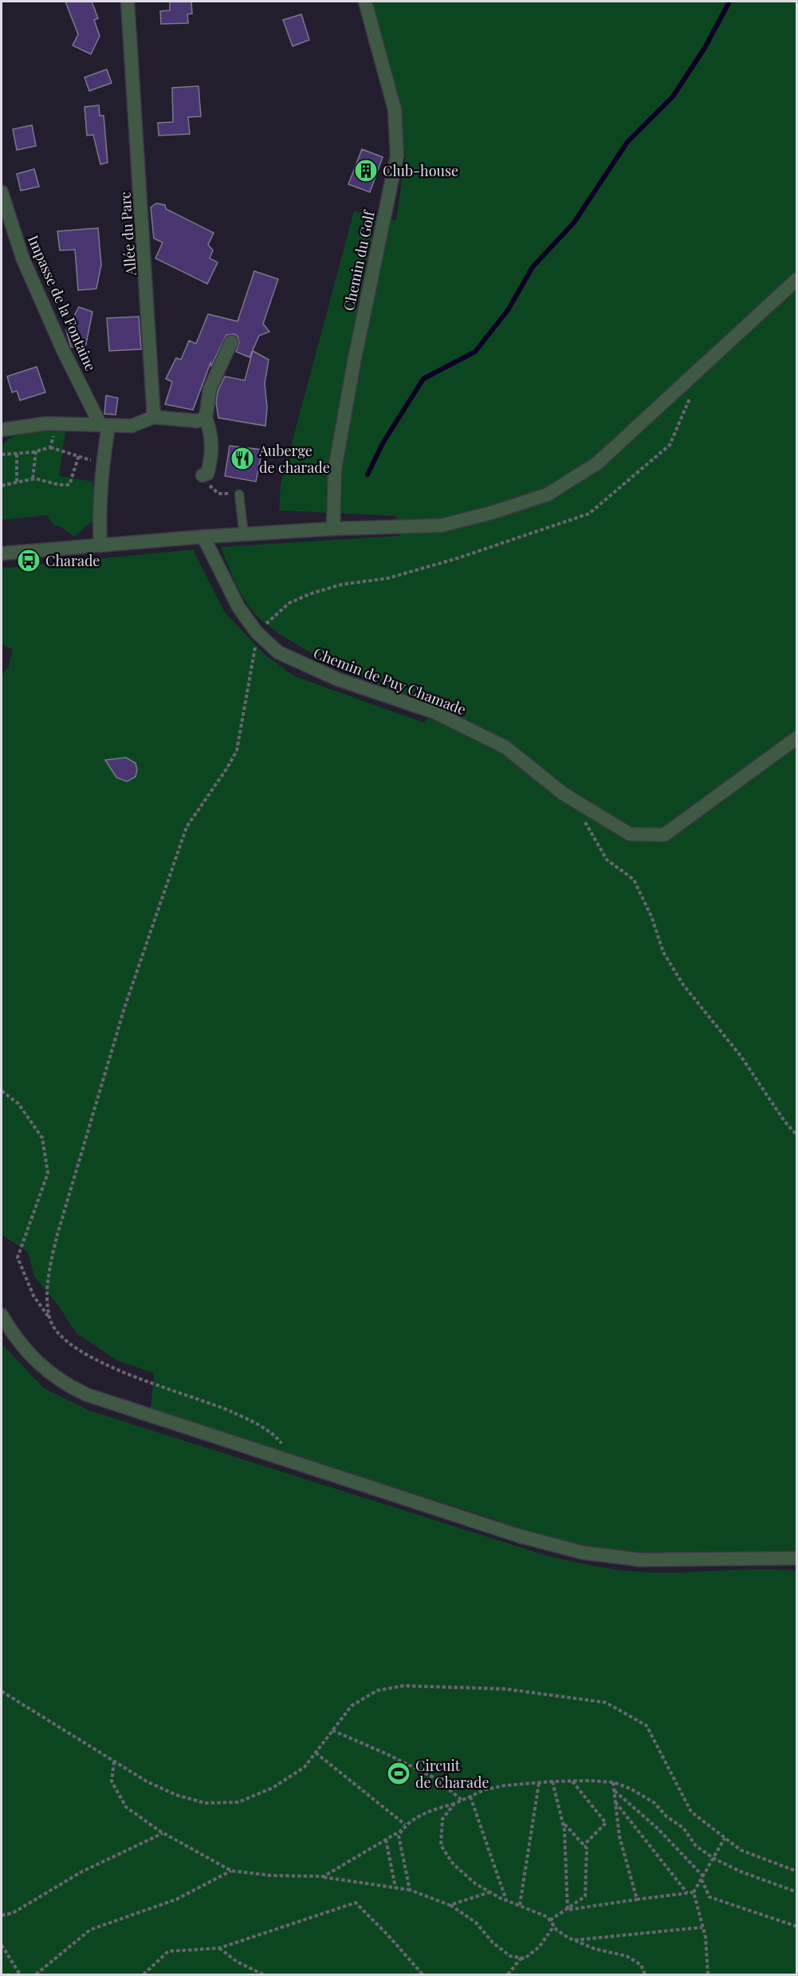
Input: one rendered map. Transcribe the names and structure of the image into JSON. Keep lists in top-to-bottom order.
{
  "streets": {
    "street": [
      "Allée du Parc",
      "Chemin du Golf",
      "Impasse de la Fontaine",
      "Chemin de Puy Chamade"
    ]
  },
  "places": {
    "building": ["Club-house"],
    "restaurant": ["Auberge de charade"],
    "bus stop": ["Charade"],
    "sports": ["Circuit de Charade"]
  }
}
